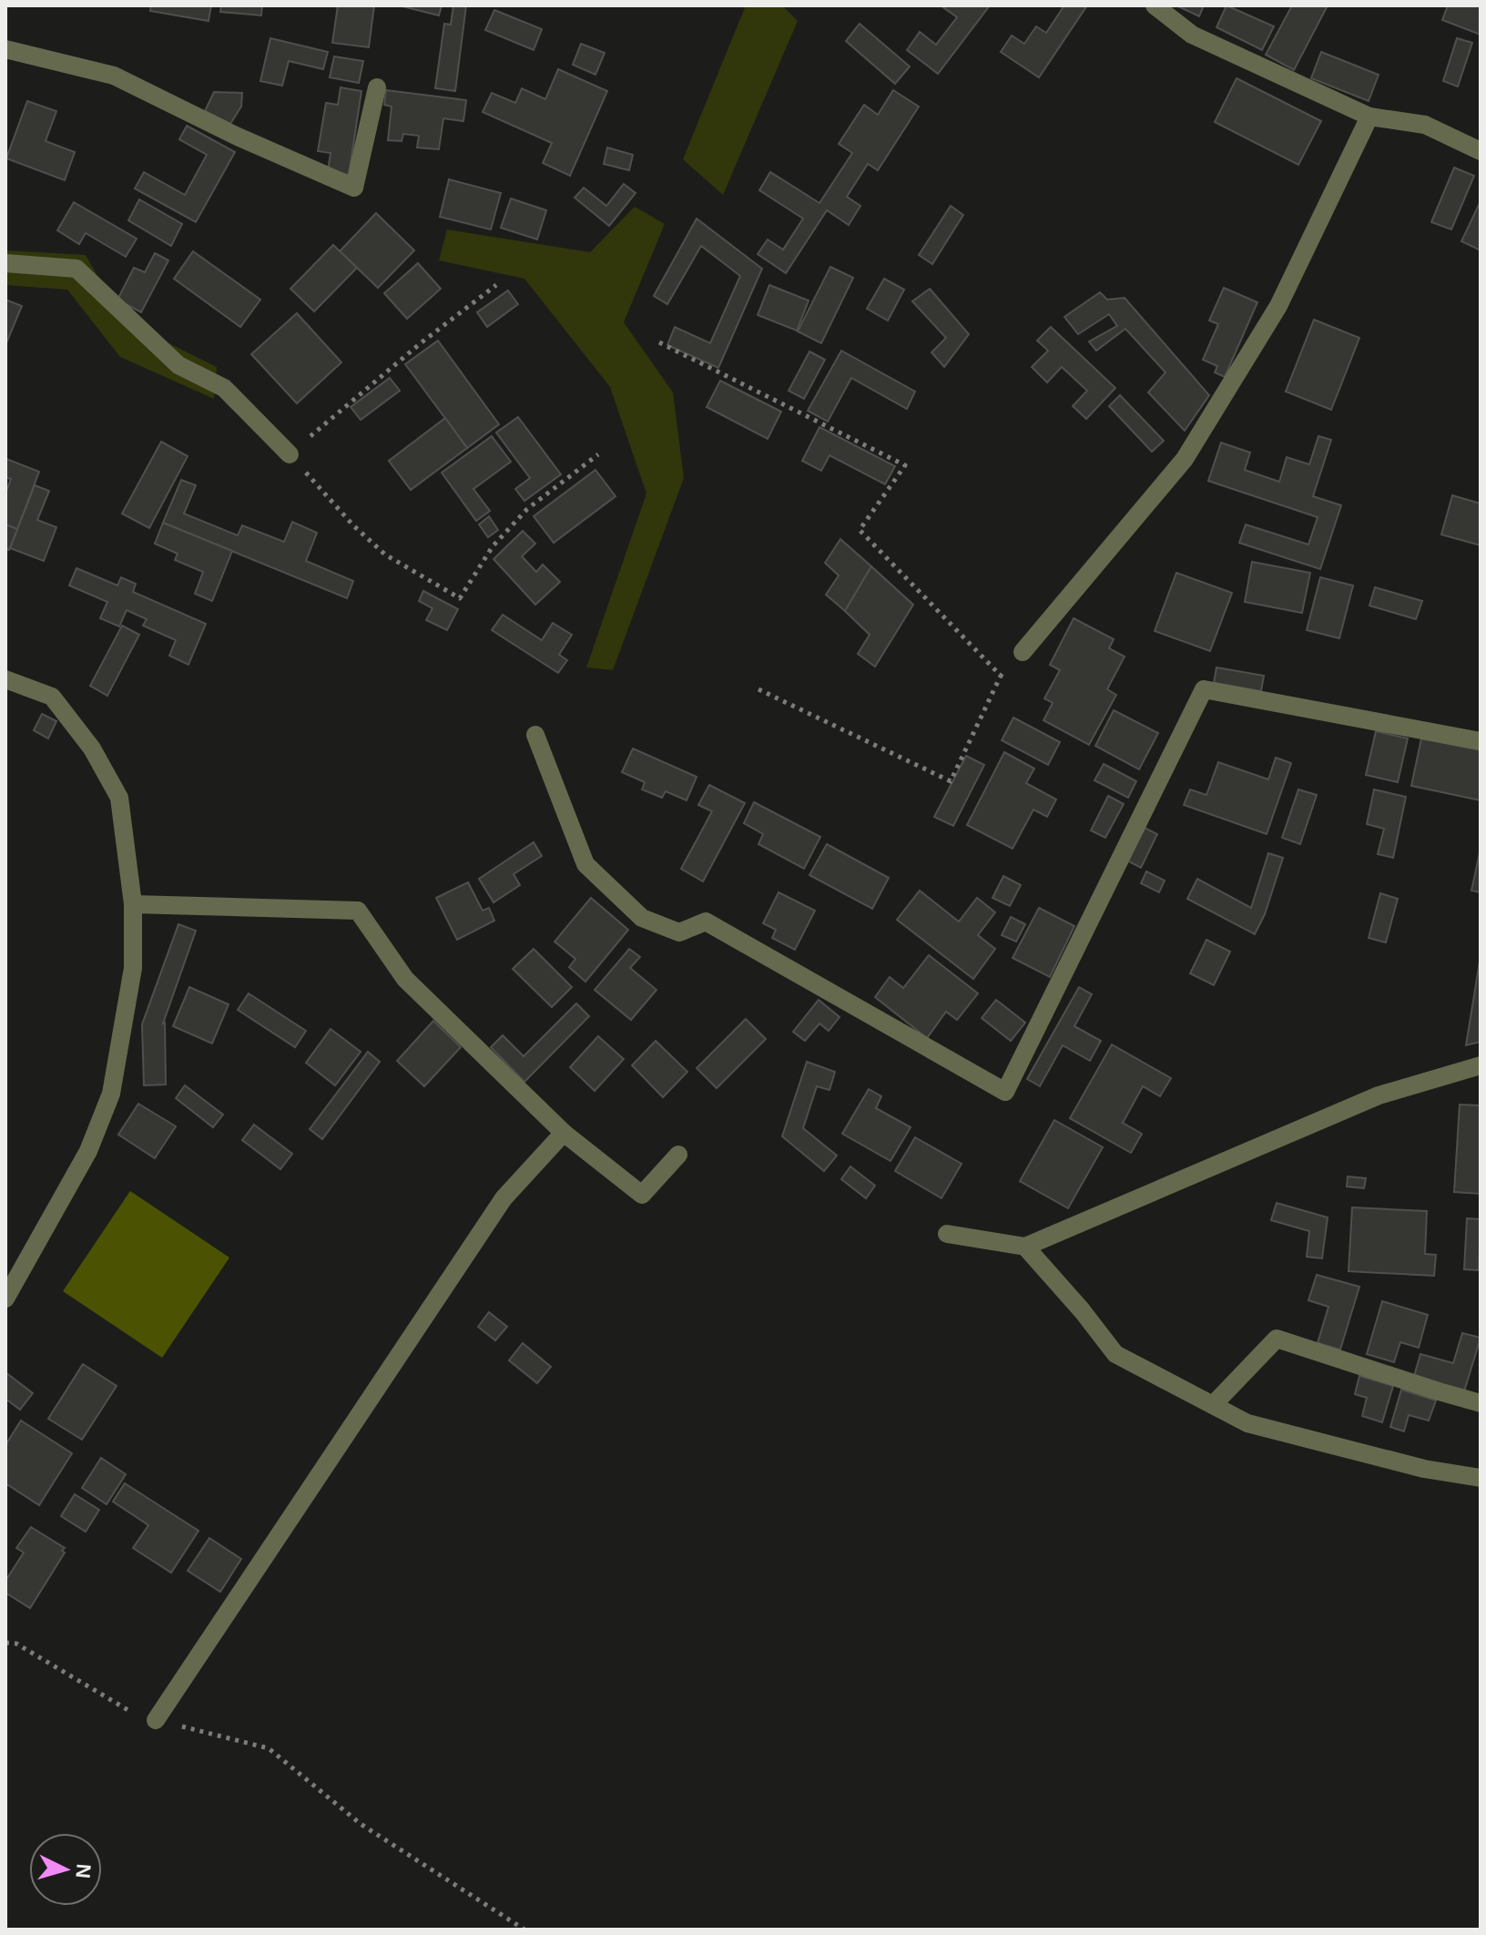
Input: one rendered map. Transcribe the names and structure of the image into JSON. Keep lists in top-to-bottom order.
{
  "north": "right"
}
